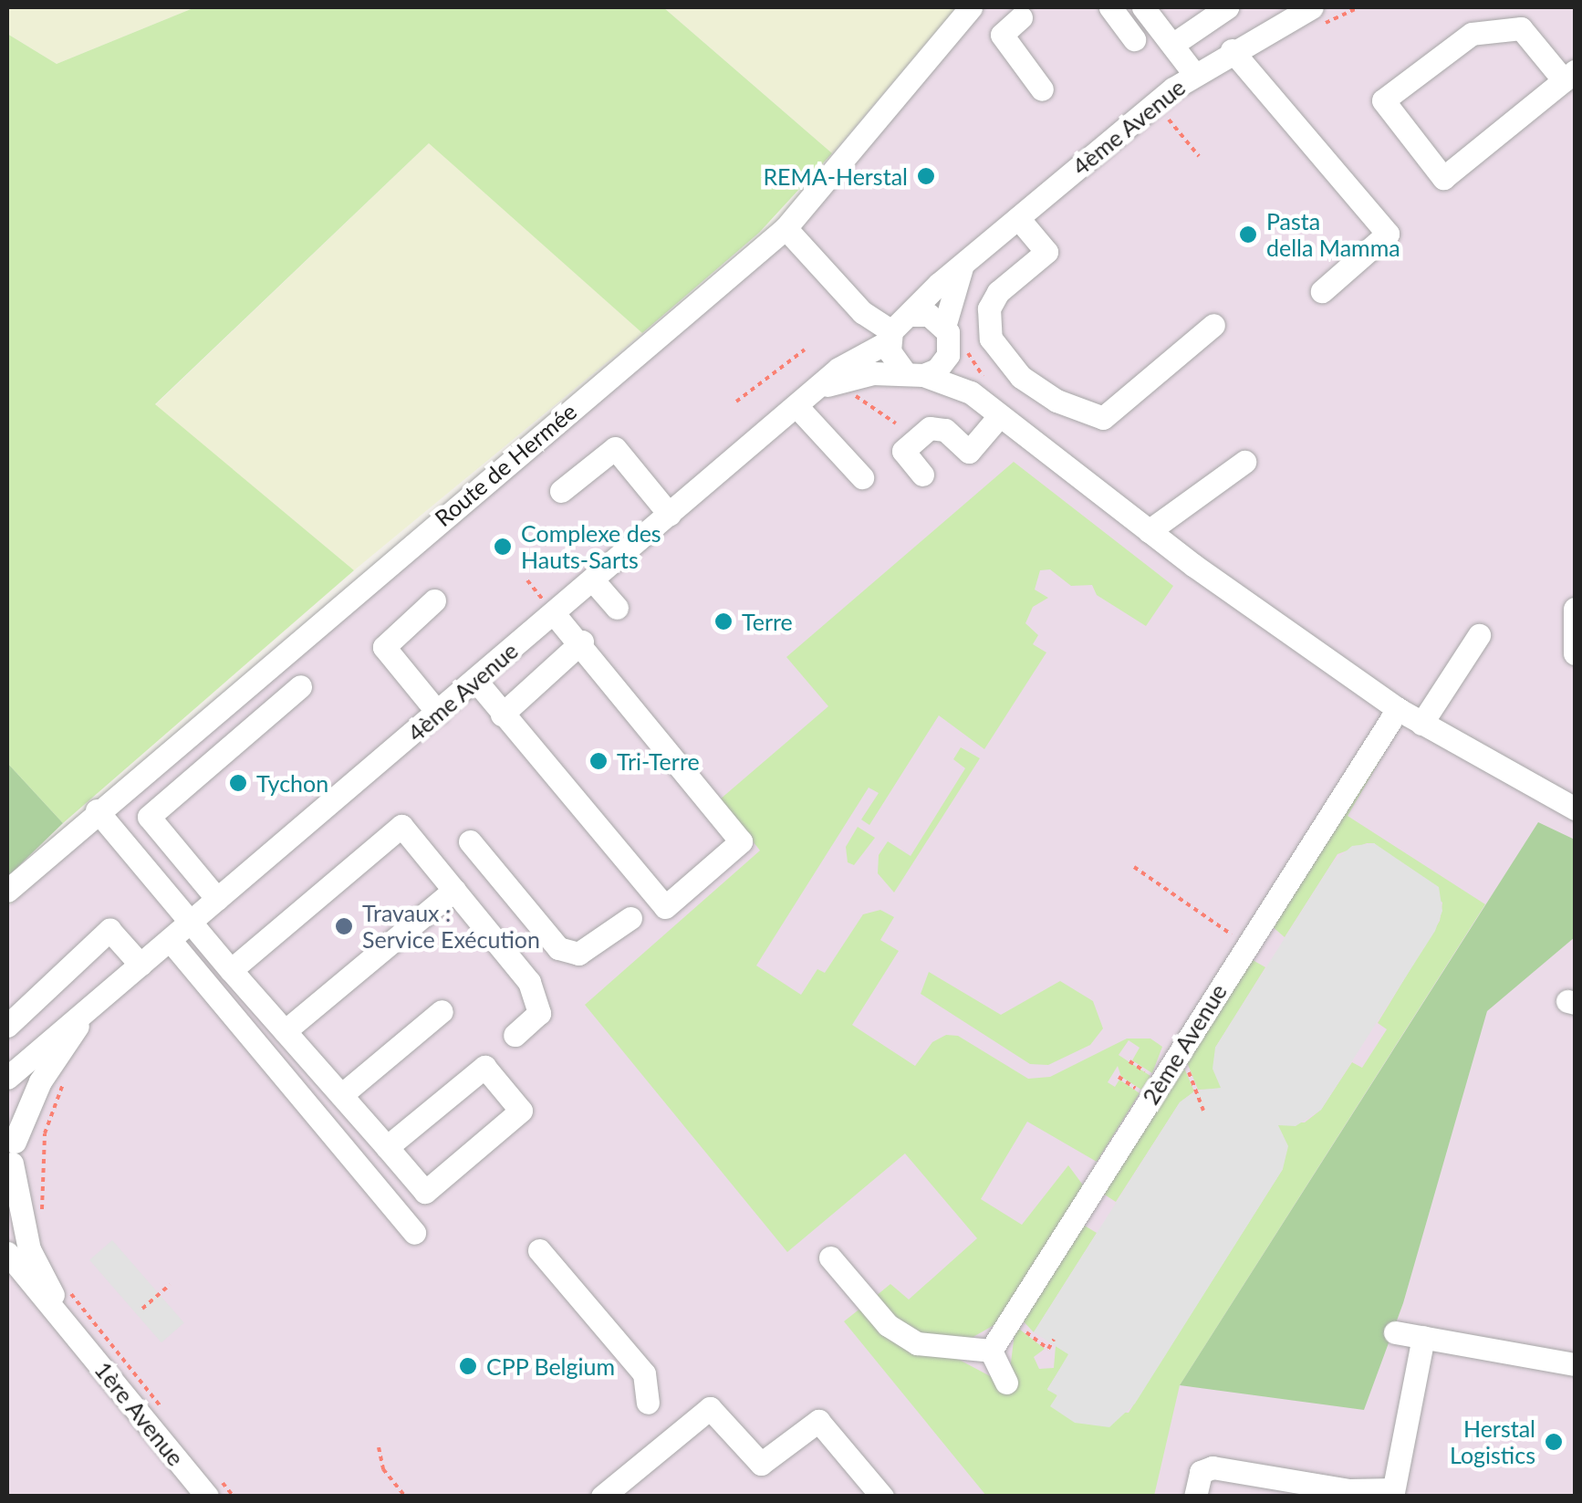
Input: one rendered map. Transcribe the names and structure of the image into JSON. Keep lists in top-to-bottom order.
{
  "streets": {
    "street": [
      "4ème Avenue",
      "Route de Hermée",
      "2ème Avenue",
      "1ère Avenue"
    ]
  },
  "crossings": [
    ["4ème Avenue", "1ère Avenue"]
  ],
  "places": [
    "REMA-Herstal",
    "Pasta della Mamma",
    "Complexe des Hauts-Sarts",
    "Terre",
    "Tri-Terre",
    "Tychon",
    "Travaux : Service Exécution",
    "CPP Belgium",
    "Herstal Logistics"
  ]
}
